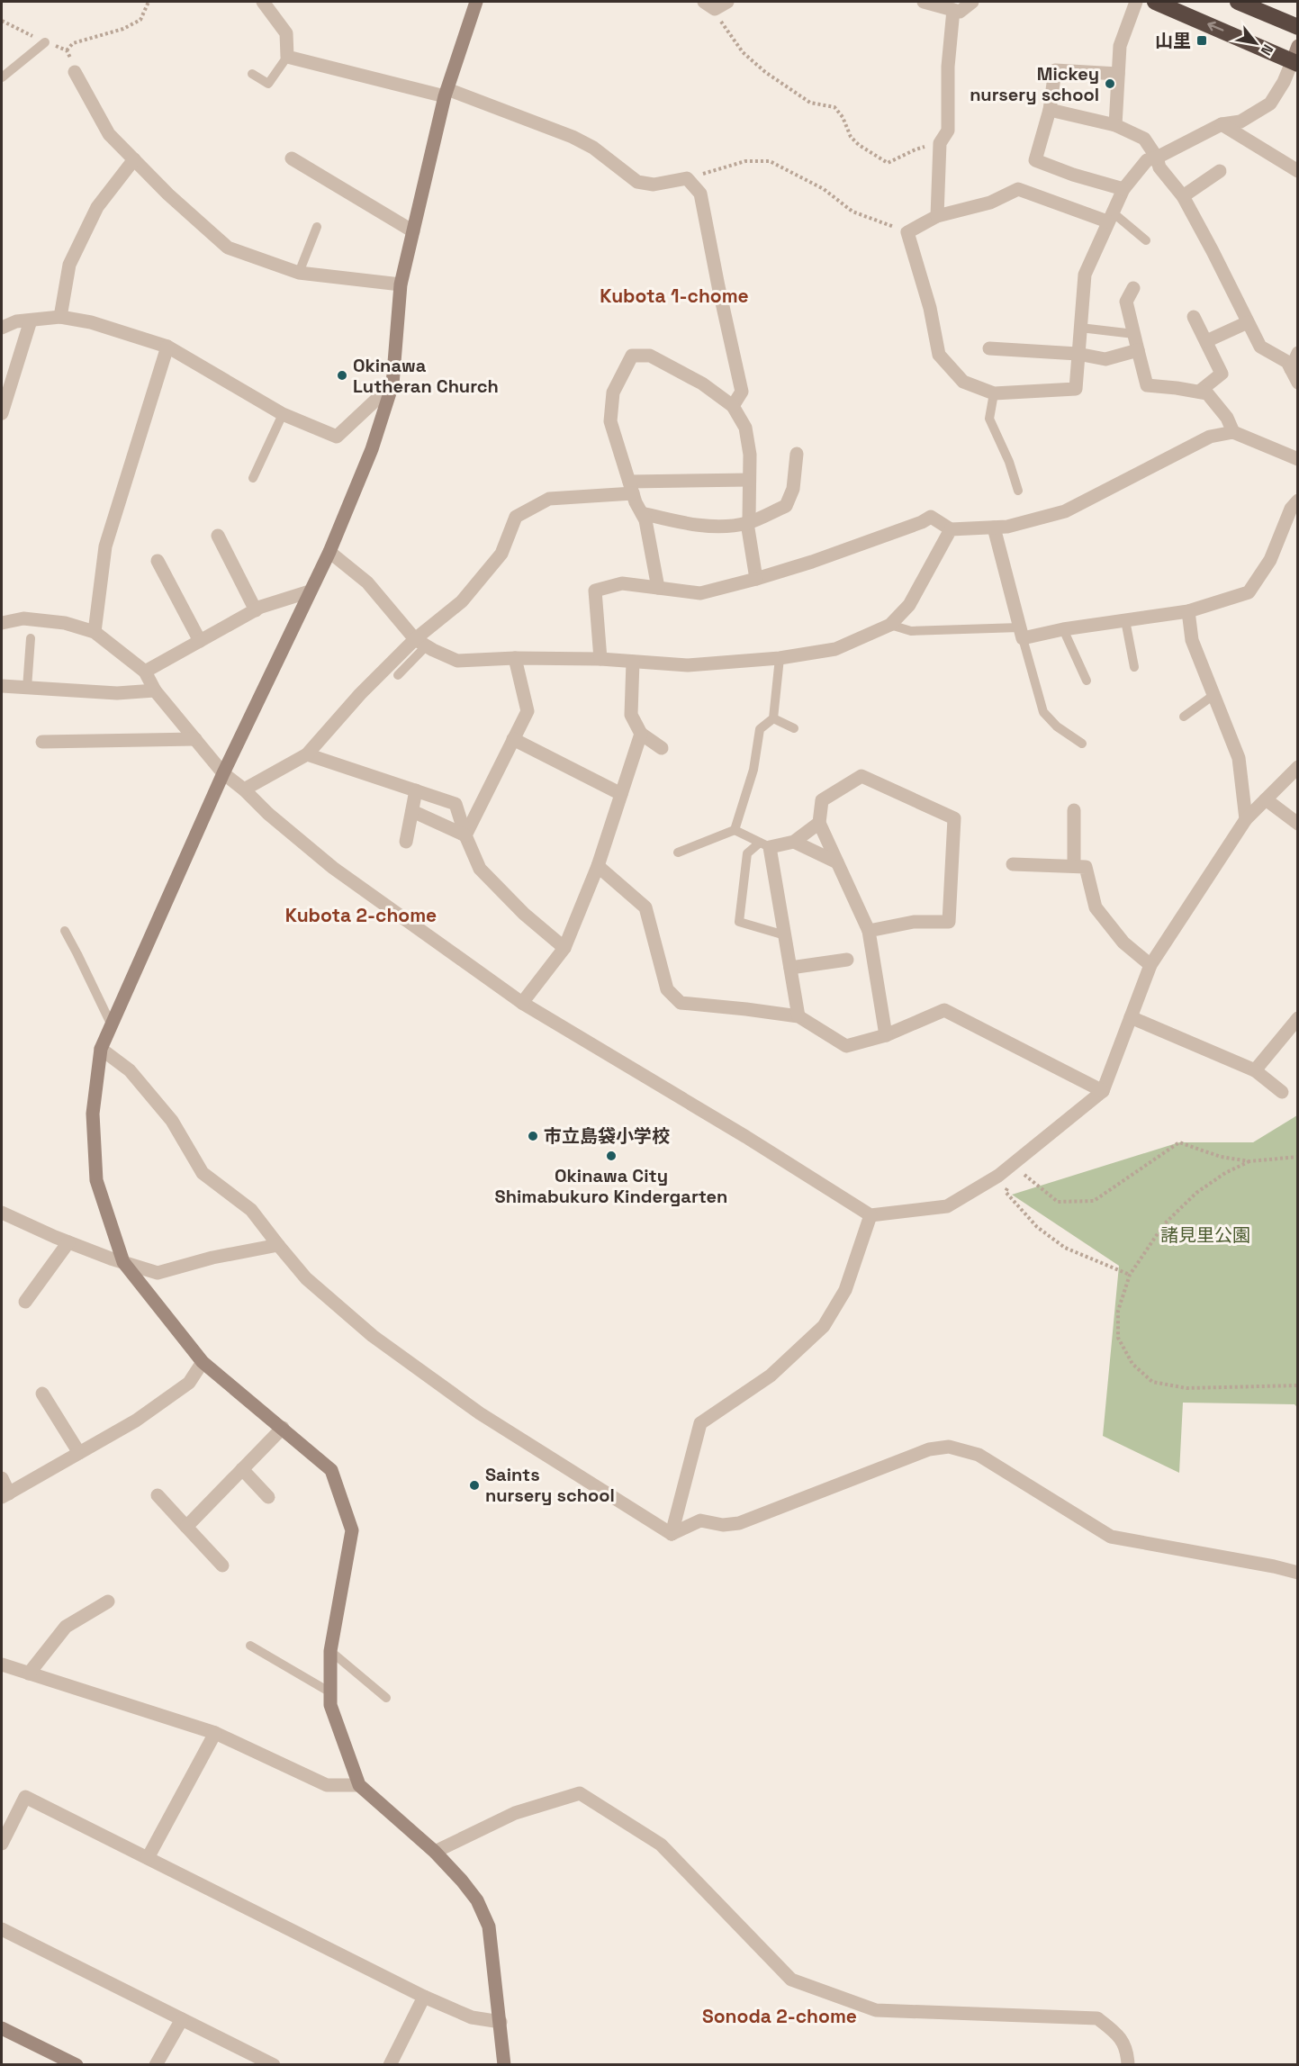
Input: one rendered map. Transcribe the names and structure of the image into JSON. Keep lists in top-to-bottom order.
{
  "districts": ["Kubota 1-chome", "Kubota 2-chome", "Sonoda 2-chome"],
  "parks": ["諸見里公園"],
  "places": {
    "transit": ["山里"],
    "other": [
      "Mickey nursery school",
      "Okinawa Lutheran Church",
      "市立島袋小学校",
      "Okinawa City Shimabukuro Kindergarten",
      "Saints nursery school"
    ]
  },
  "north": "bottom right"
}
